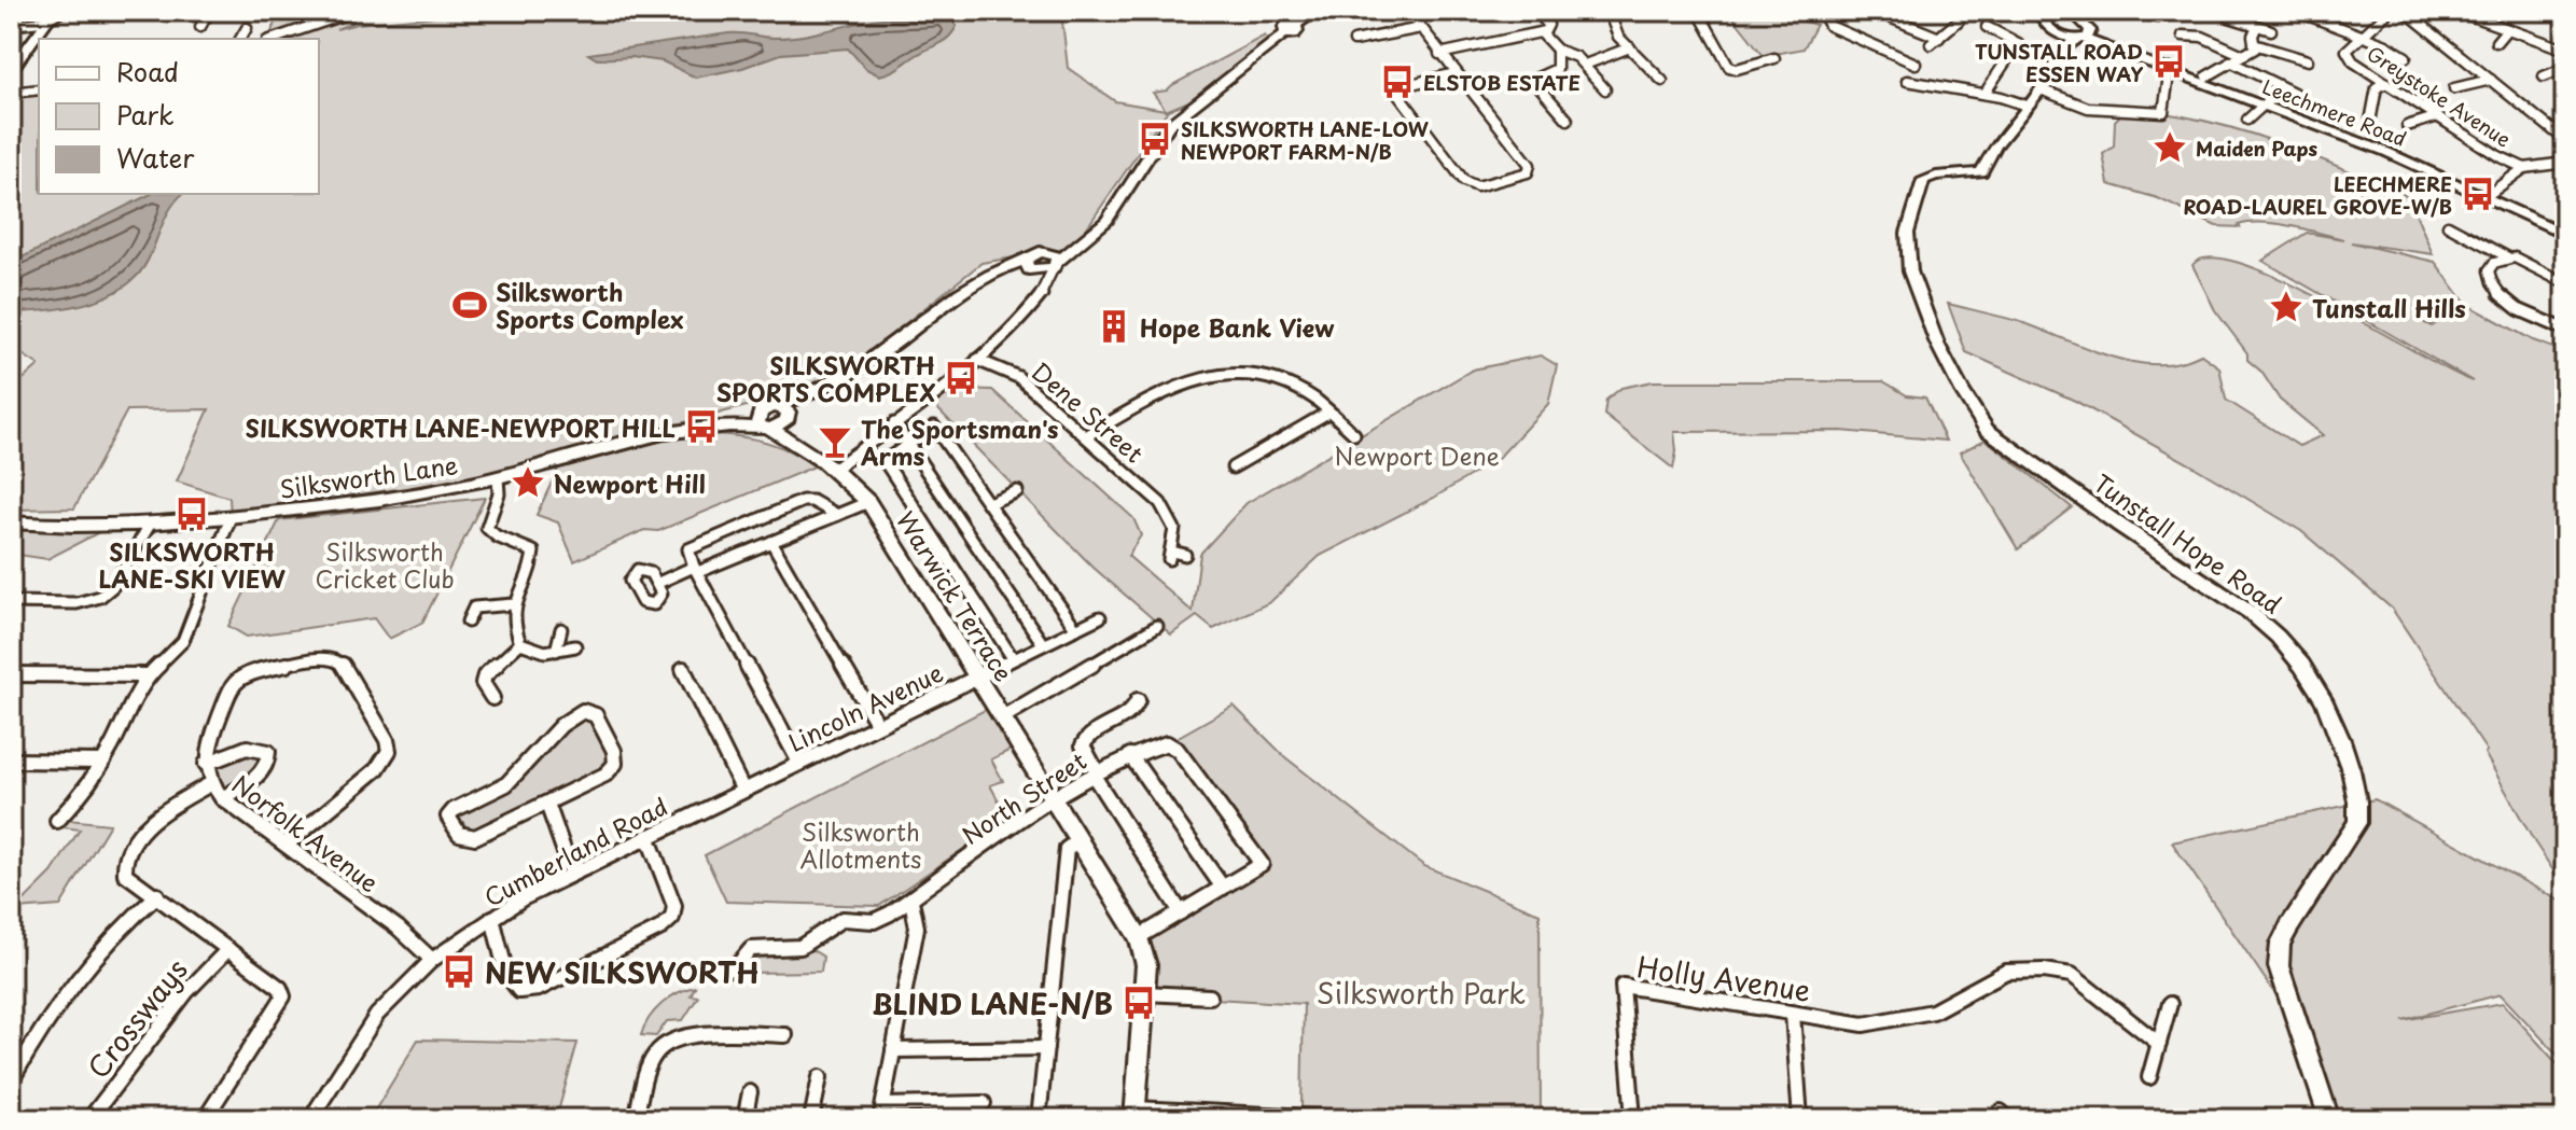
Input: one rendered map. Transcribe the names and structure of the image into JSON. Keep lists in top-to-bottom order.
{
  "streets": {
    "street": [
      "Greystoke Avenue",
      "Leechmere Road",
      "Dene Street",
      "Silksworth Lane",
      "Tunstall Hope Road",
      "Warwick Terrace",
      "Lincoln Avenue",
      "North Street",
      "Norfolk Avenue",
      "Cumberland Road",
      "Holly Avenue",
      "Crossways"
    ]
  },
  "crossings": [
    ["Silksworth Lane", "Warwick Terrace"],
    ["Warwick Terrace", "Lincoln Avenue"],
    ["Warwick Terrace", "North Street"],
    ["Lincoln Avenue", "Cumberland Road"],
    ["Norfolk Avenue", "Cumberland Road"]
  ],
  "parks": [
    "Newport Dene",
    "Silksworth Cricket Club",
    "Silksworth Allotments",
    "Silksworth Park"
  ],
  "places": {
    "bus stop": [
      "TUNSTALL ROAD ESSEN WAY",
      "ELSTOB ESTATE",
      "SILKSWORTH LANE-LOW NEWPORT FARM-N/B",
      "LEECHMERE ROAD-LAUREL GROVE-W/B",
      "SILKSWORTH SPORTS COMPLEX",
      "SILKSWORTH LANE-NEWPORT HILL",
      "SILKSWORTH LANE-SKI VIEW",
      "NEW SILKSWORTH",
      "BLIND LANE-N/B"
    ],
    "place": ["Maiden Paps", "Tunstall Hills", "Newport Hill"],
    "sports": ["Silksworth Sports Complex"],
    "building": ["Hope Bank View"],
    "bar": ["The Sportsman's Arms"]
  },
  "legend": ["Road", "Park", "Water"]
}
